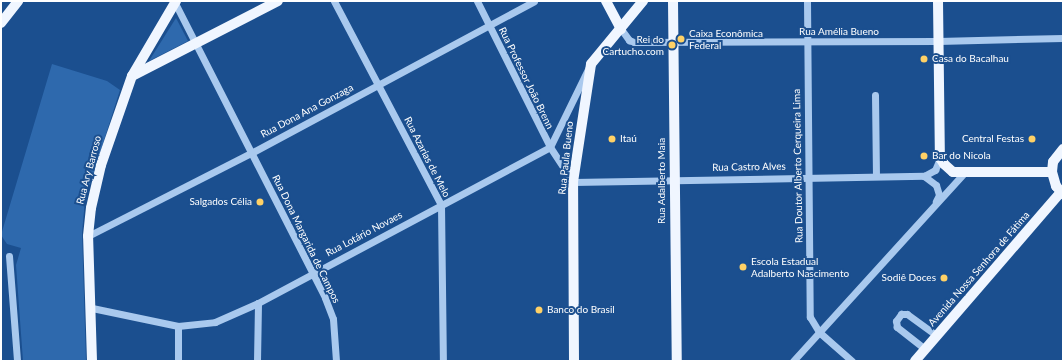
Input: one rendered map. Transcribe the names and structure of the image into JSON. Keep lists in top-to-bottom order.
{
  "streets": {
    "main road": [
      "Rua Paula Bueno",
      "Rua Ary Barroso",
      "Rua Adalberto Maia",
      "Avenida Nossa Senhora de Fátima"
    ],
    "street": [
      "Rua Amélia Bueno",
      "Rua Professor João Brenn",
      "Rua Dona Ana Gonzaga",
      "Rua Azarias de Melo",
      "Rua Doutor Alberto Cerqueira Lima",
      "Rua Castro Alves",
      "Rua Lotário Novaes",
      "Rua Dona Margarida de Campos"
    ]
  },
  "crossings": [
    ["Rua Amélia Bueno", "Rua Doutor Alberto Cerqueira Lima"],
    ["Rua Amélia Bueno", "Rua Adalberto Maia"],
    ["Rua Professor João Brenn", "Rua Dona Ana Gonzaga"],
    ["Rua Professor João Brenn", "Rua Paula Bueno"],
    ["Rua Professor João Brenn", "Rua Castro Alves"],
    ["Rua Professor João Brenn", "Rua Lotário Novaes"],
    ["Rua Dona Ana Gonzaga", "Rua Azarias de Melo"],
    ["Rua Dona Ana Gonzaga", "Rua Ary Barroso"],
    ["Rua Dona Ana Gonzaga", "Rua Dona Margarida de Campos"],
    ["Rua Azarias de Melo", "Rua Lotário Novaes"],
    ["Rua Paula Bueno", "Rua Castro Alves"],
    ["Rua Doutor Alberto Cerqueira Lima", "Rua Castro Alves"],
    ["Rua Castro Alves", "Rua Adalberto Maia"],
    ["Rua Ary Barroso", "Rua Lotário Novaes"],
    ["Rua Ary Barroso", "Rua Dona Margarida de Campos"],
    ["Rua Lotário Novaes", "Rua Dona Margarida de Campos"]
  ],
  "places": [
    "Caixa Econômica Federal",
    "Rei do Cartucho.com",
    "Casa do Bacalhau",
    "Itaú",
    "Central Festas",
    "Bar do Nicola",
    "Salgados Célia",
    "Escola Estadual Adalberto Nascimento",
    "Sodiê Doces",
    "Banco do Brasil"
  ]
}
